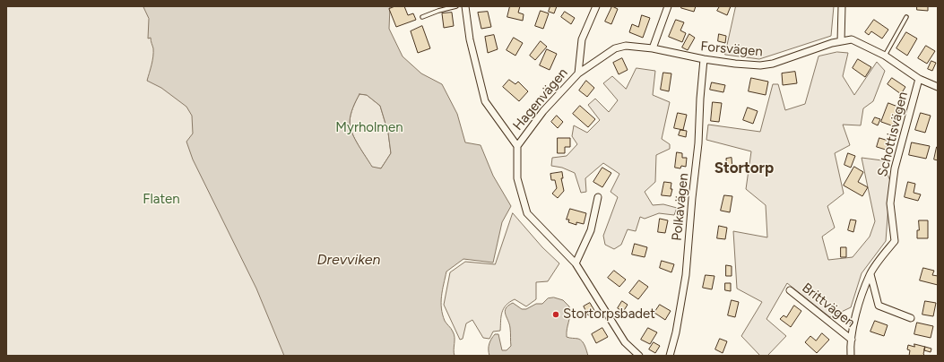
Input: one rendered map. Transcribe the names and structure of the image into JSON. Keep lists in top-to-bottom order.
{
  "streets": {
    "street": [
      "Forsvägen",
      "Hagenvägen",
      "Schottisvägen",
      "Polkavägen",
      "Brittvägen"
    ]
  },
  "crossings": [
    ["Forsvägen", "Hagenvägen"],
    ["Forsvägen", "Schottisvägen"],
    ["Forsvägen", "Polkavägen"],
    ["Schottisvägen", "Brittvägen"]
  ],
  "districts": ["Stortorp"],
  "water": ["Drevviken"],
  "parks": ["Myrholmen", "Flaten"],
  "places": ["Stortorpsbadet"]
}
